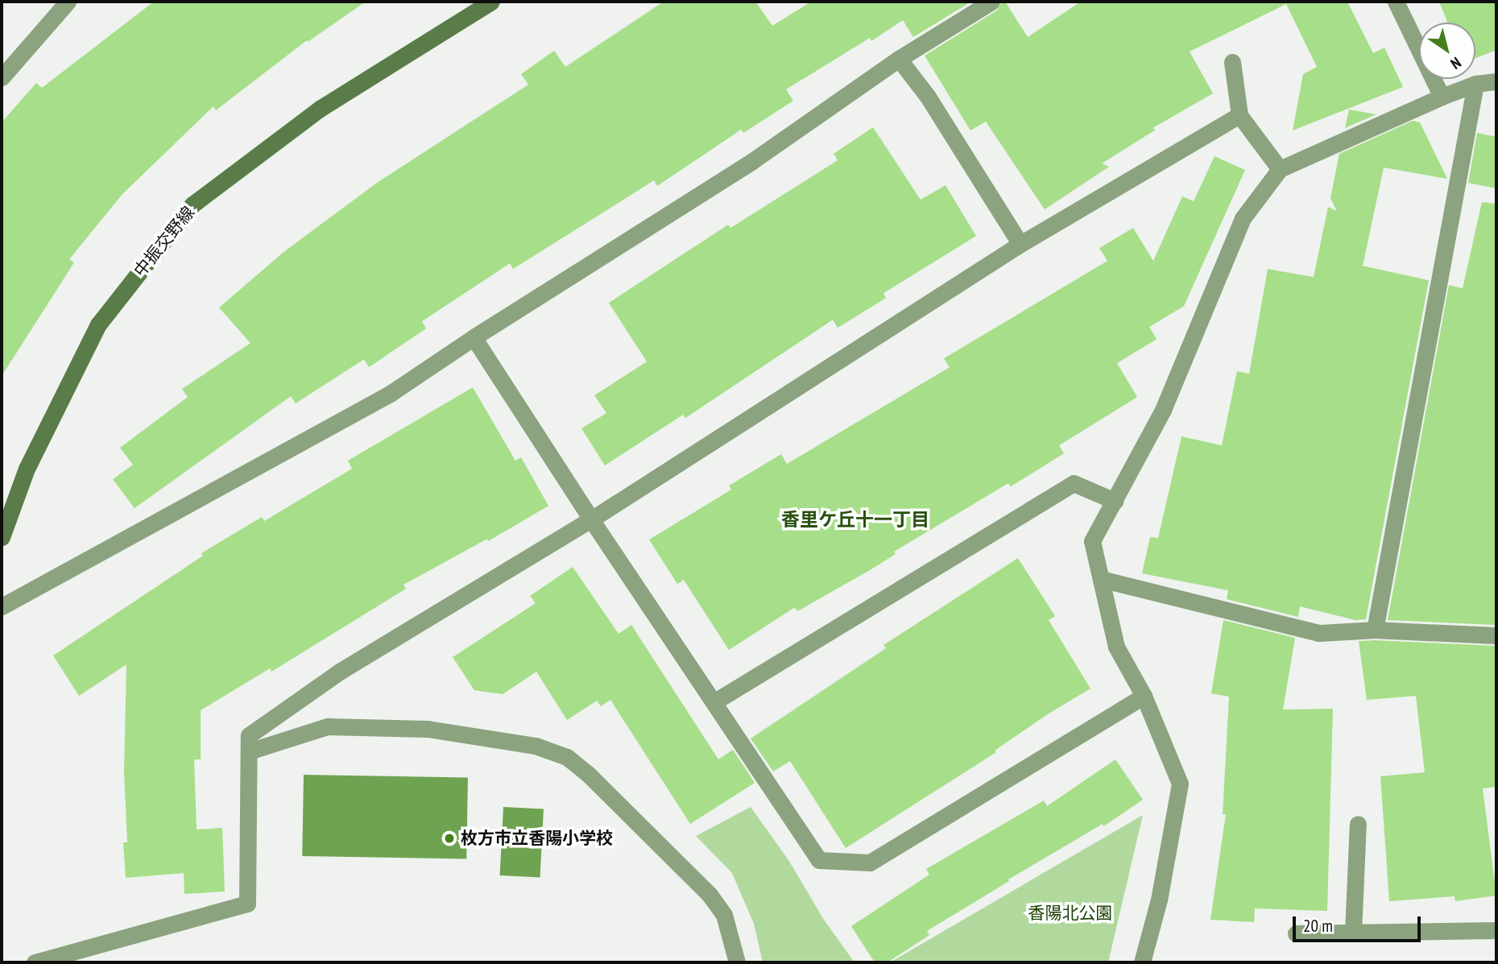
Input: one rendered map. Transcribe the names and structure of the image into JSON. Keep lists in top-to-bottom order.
{
  "streets": {
    "street": ["中振交野線"]
  },
  "districts": ["香里ケ丘十一丁目"],
  "parks": ["香陽北公園"],
  "places": ["枚方市立香陽小学校"],
  "scale_bar": "20 m",
  "north": "bottom right"
}
